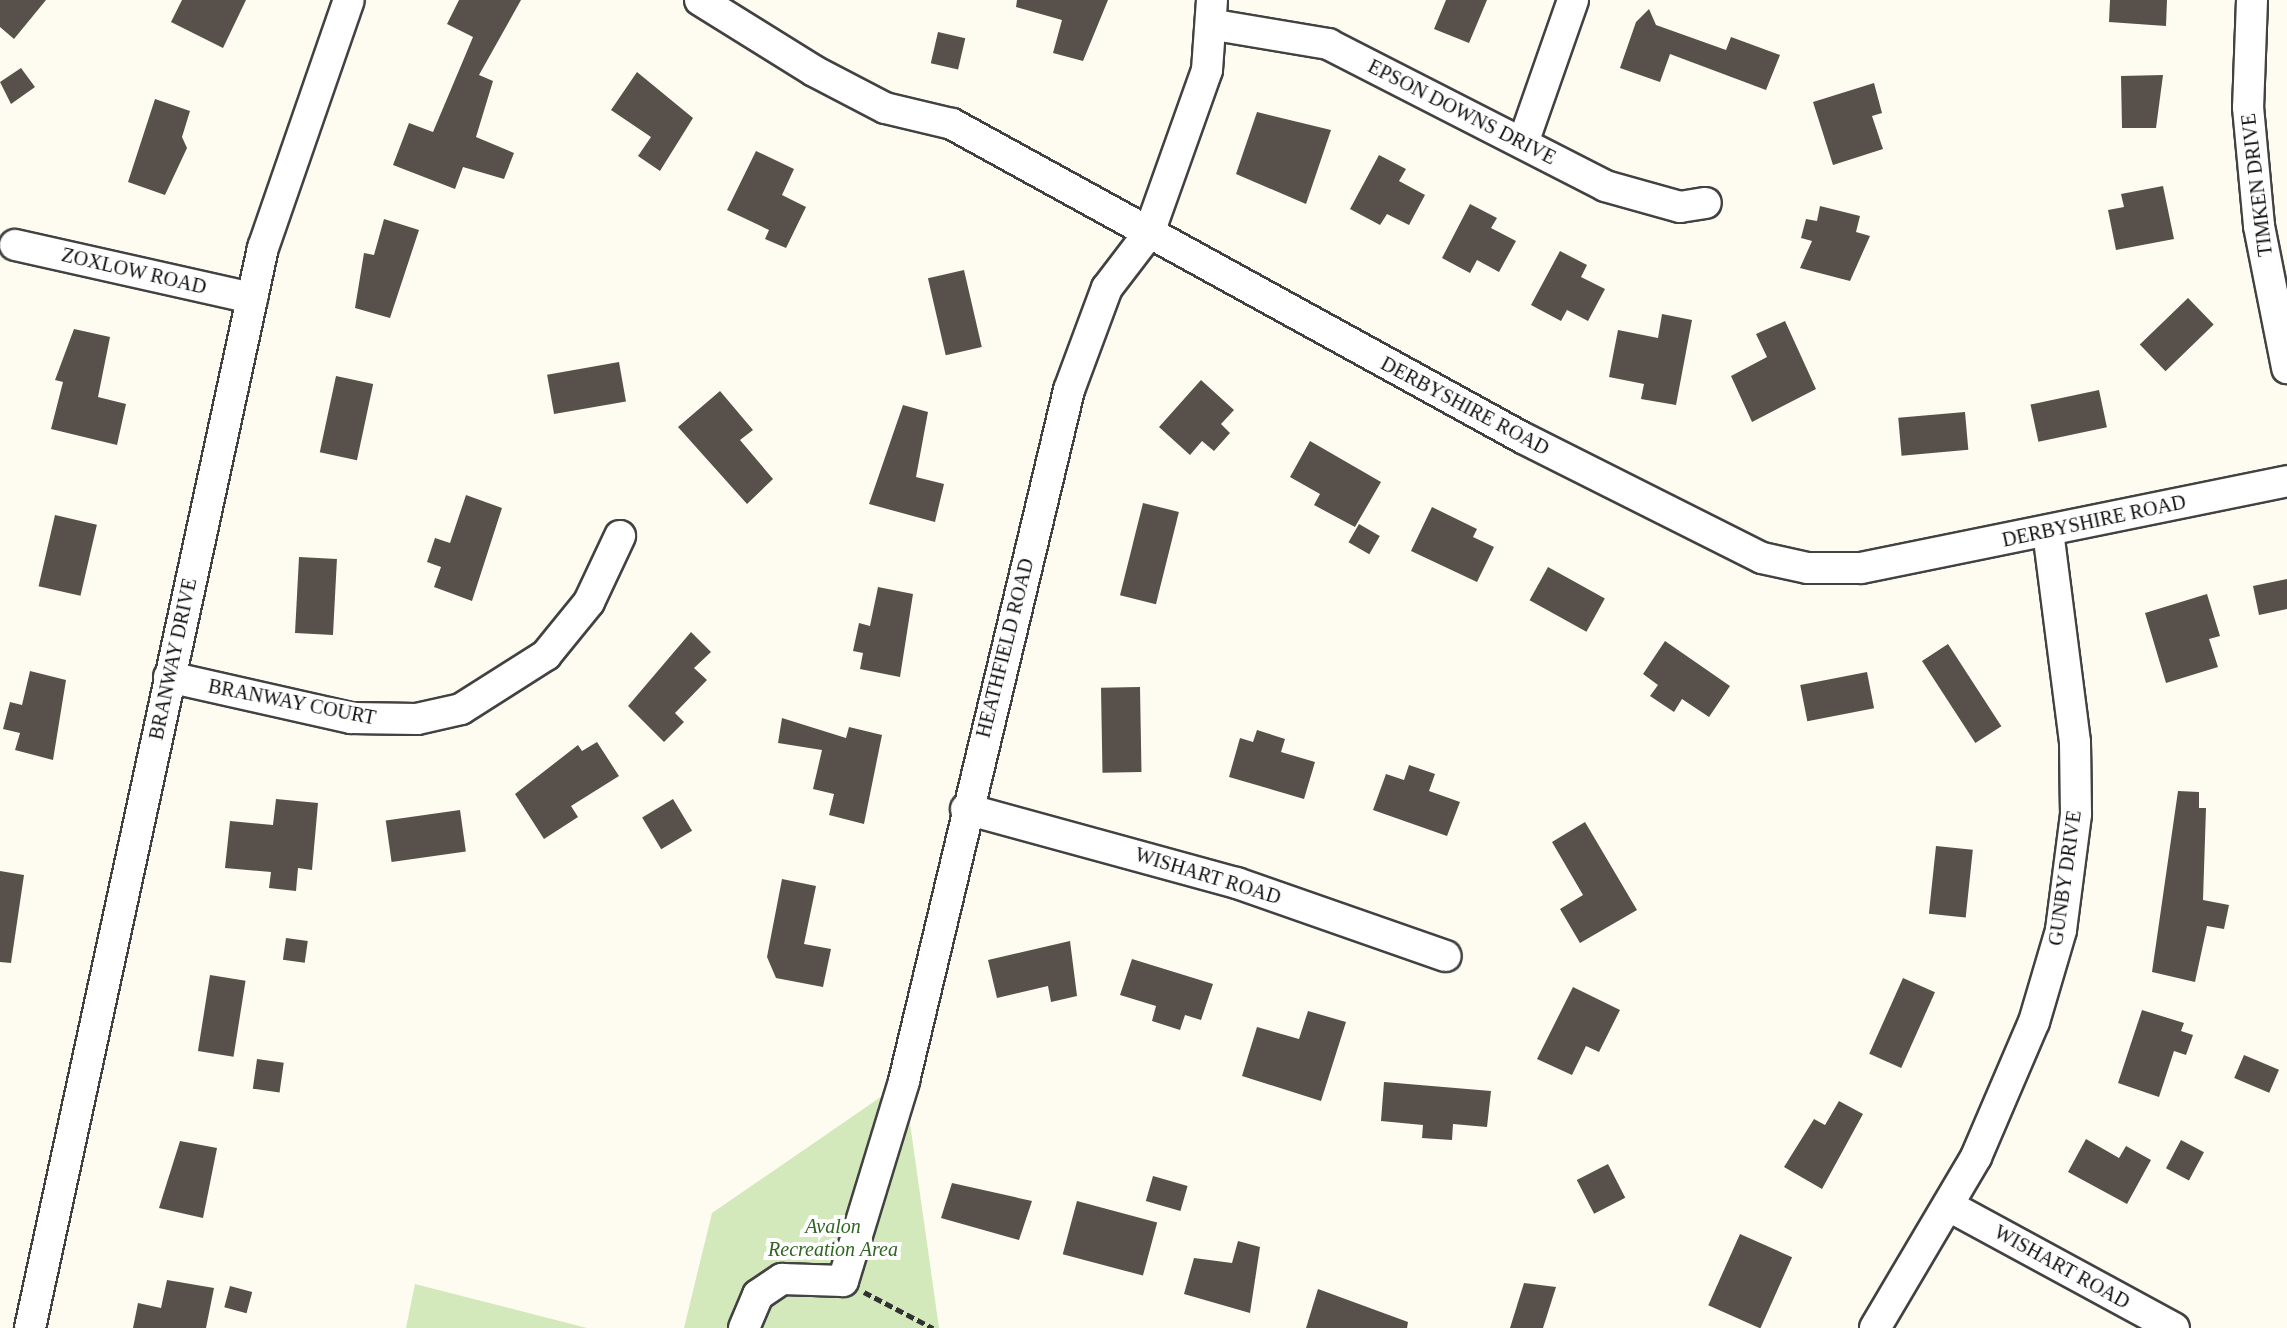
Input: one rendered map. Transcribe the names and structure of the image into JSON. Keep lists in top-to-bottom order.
{
  "streets": {
    "street": [
      "EPSON DOWNS DRIVE",
      "TIMKEN DRIVE",
      "ZOXLOW ROAD",
      "DERBYSHIRE ROAD",
      "HEATHFIELD ROAD",
      "BRANWAY DRIVE",
      "BRANWAY COURT",
      "WISHART ROAD",
      "GUNBY DRIVE"
    ]
  },
  "crossings": [
    ["EPSON DOWNS DRIVE", "HEATHFIELD ROAD"],
    ["ZOXLOW ROAD", "BRANWAY DRIVE"],
    ["DERBYSHIRE ROAD", "HEATHFIELD ROAD"],
    ["DERBYSHIRE ROAD", "GUNBY DRIVE"],
    ["HEATHFIELD ROAD", "WISHART ROAD"],
    ["BRANWAY DRIVE", "BRANWAY COURT"],
    ["WISHART ROAD", "GUNBY DRIVE"]
  ],
  "parks": ["Avalon Recreation Area"]
}
